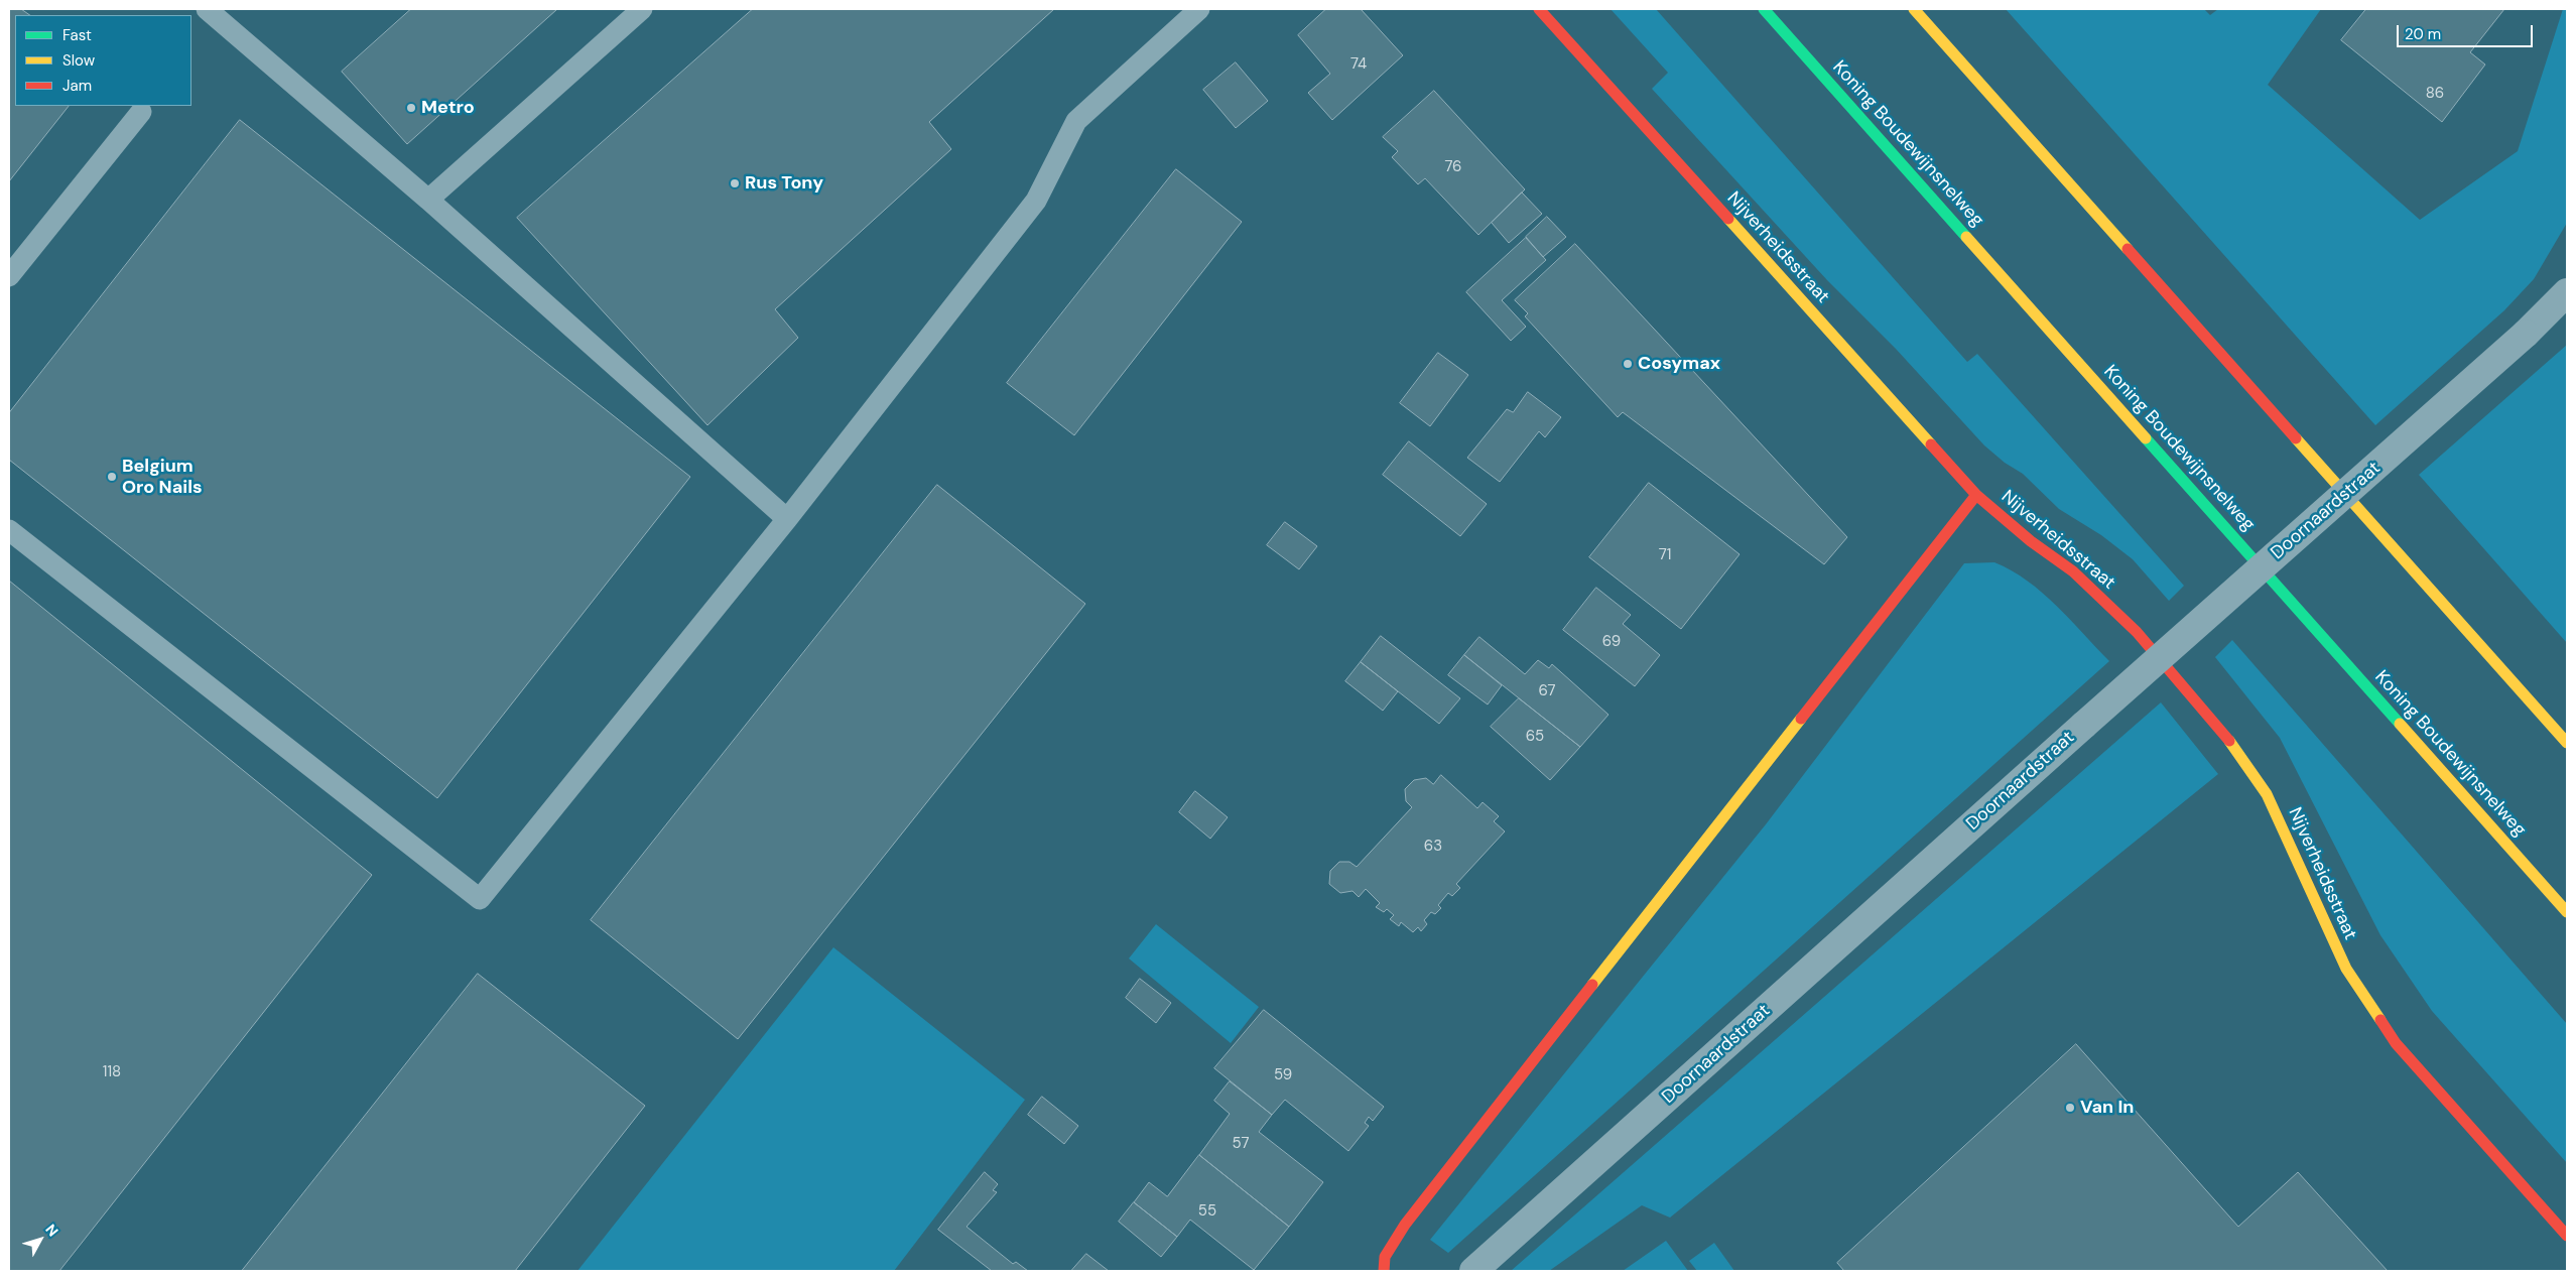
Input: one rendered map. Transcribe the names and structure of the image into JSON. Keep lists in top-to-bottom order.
{
  "streets": {
    "main road": ["Koning Boudewijnsnelweg", "Nijverheidsstraat"],
    "street": ["Doornaardstraat"]
  },
  "places": [
    "Metro",
    "Rus Tony",
    "Cosymax",
    "Belgium Oro Nails",
    "Van In"
  ],
  "house_numbers": [
    "74",
    "86",
    "76",
    "71",
    "69",
    "67",
    "65",
    "63",
    "118",
    "59",
    "57",
    "55"
  ],
  "legend": ["Fast", "Slow", "Jam"],
  "scale_bar": "20 m",
  "north": "top right"
}
